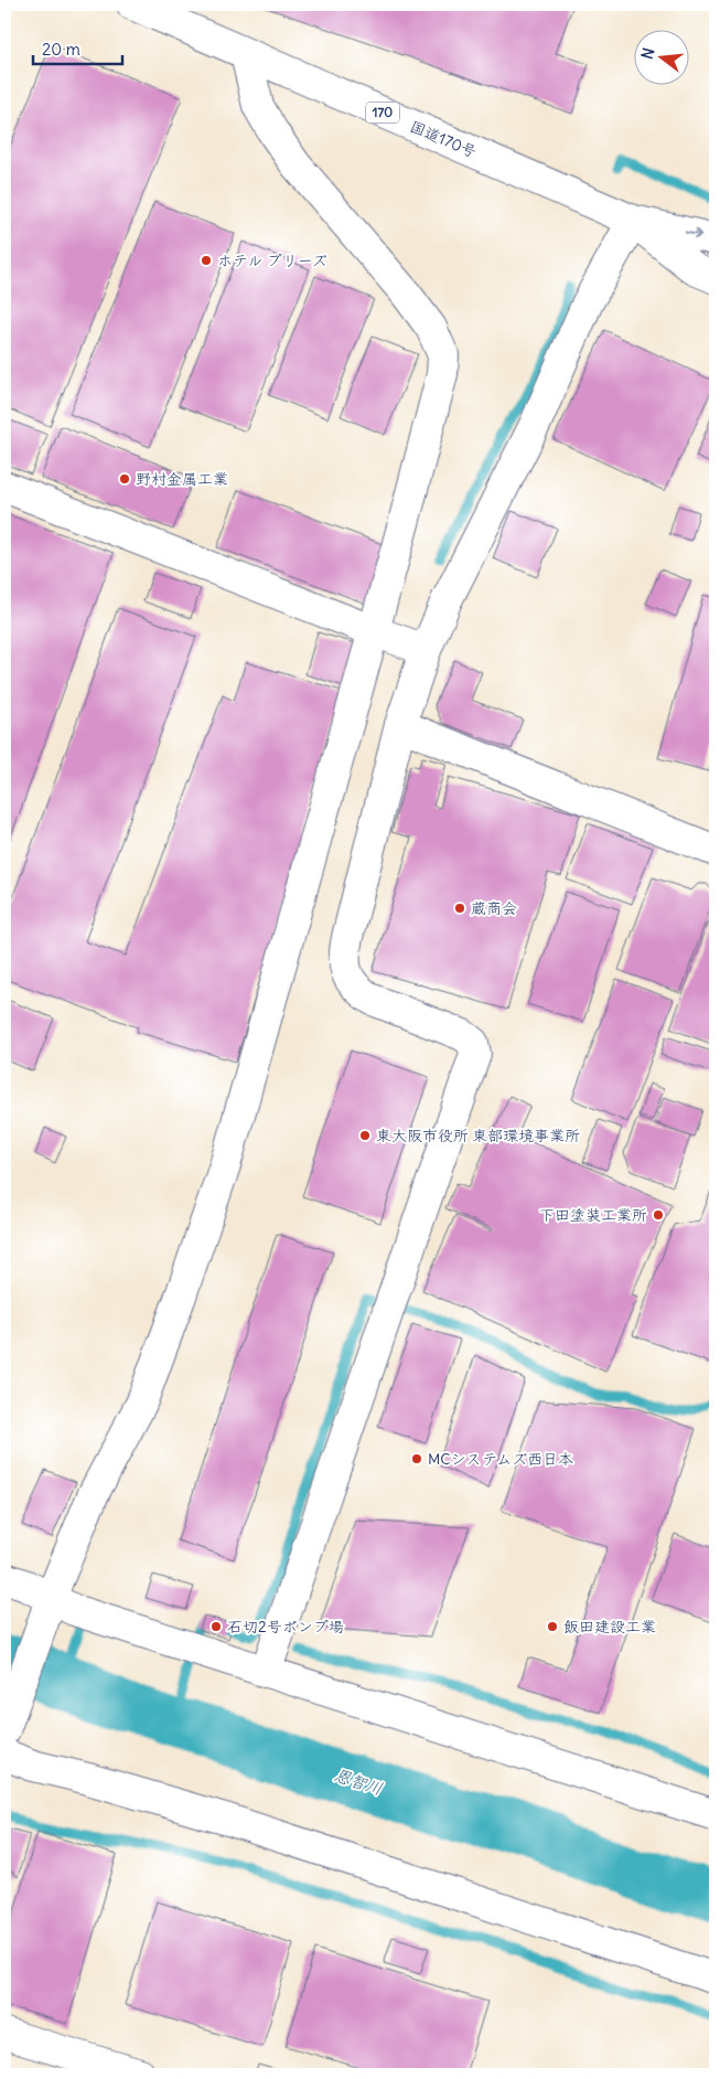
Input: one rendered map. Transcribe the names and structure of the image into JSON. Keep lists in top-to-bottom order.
{
  "streets": {
    "main road": ["170", "国道170号"]
  },
  "water": ["恩智川"],
  "places": [
    "ホテル プリーズ",
    "野村金属工業",
    "蔵商会",
    "東大阪市役所 東部環境事業所",
    "下田塗装工業所",
    "MCシステムズ西日本",
    "石切2号ポンプ場",
    "飯田建設工業"
  ],
  "scale_bar": "20 m",
  "north": "left"
}
